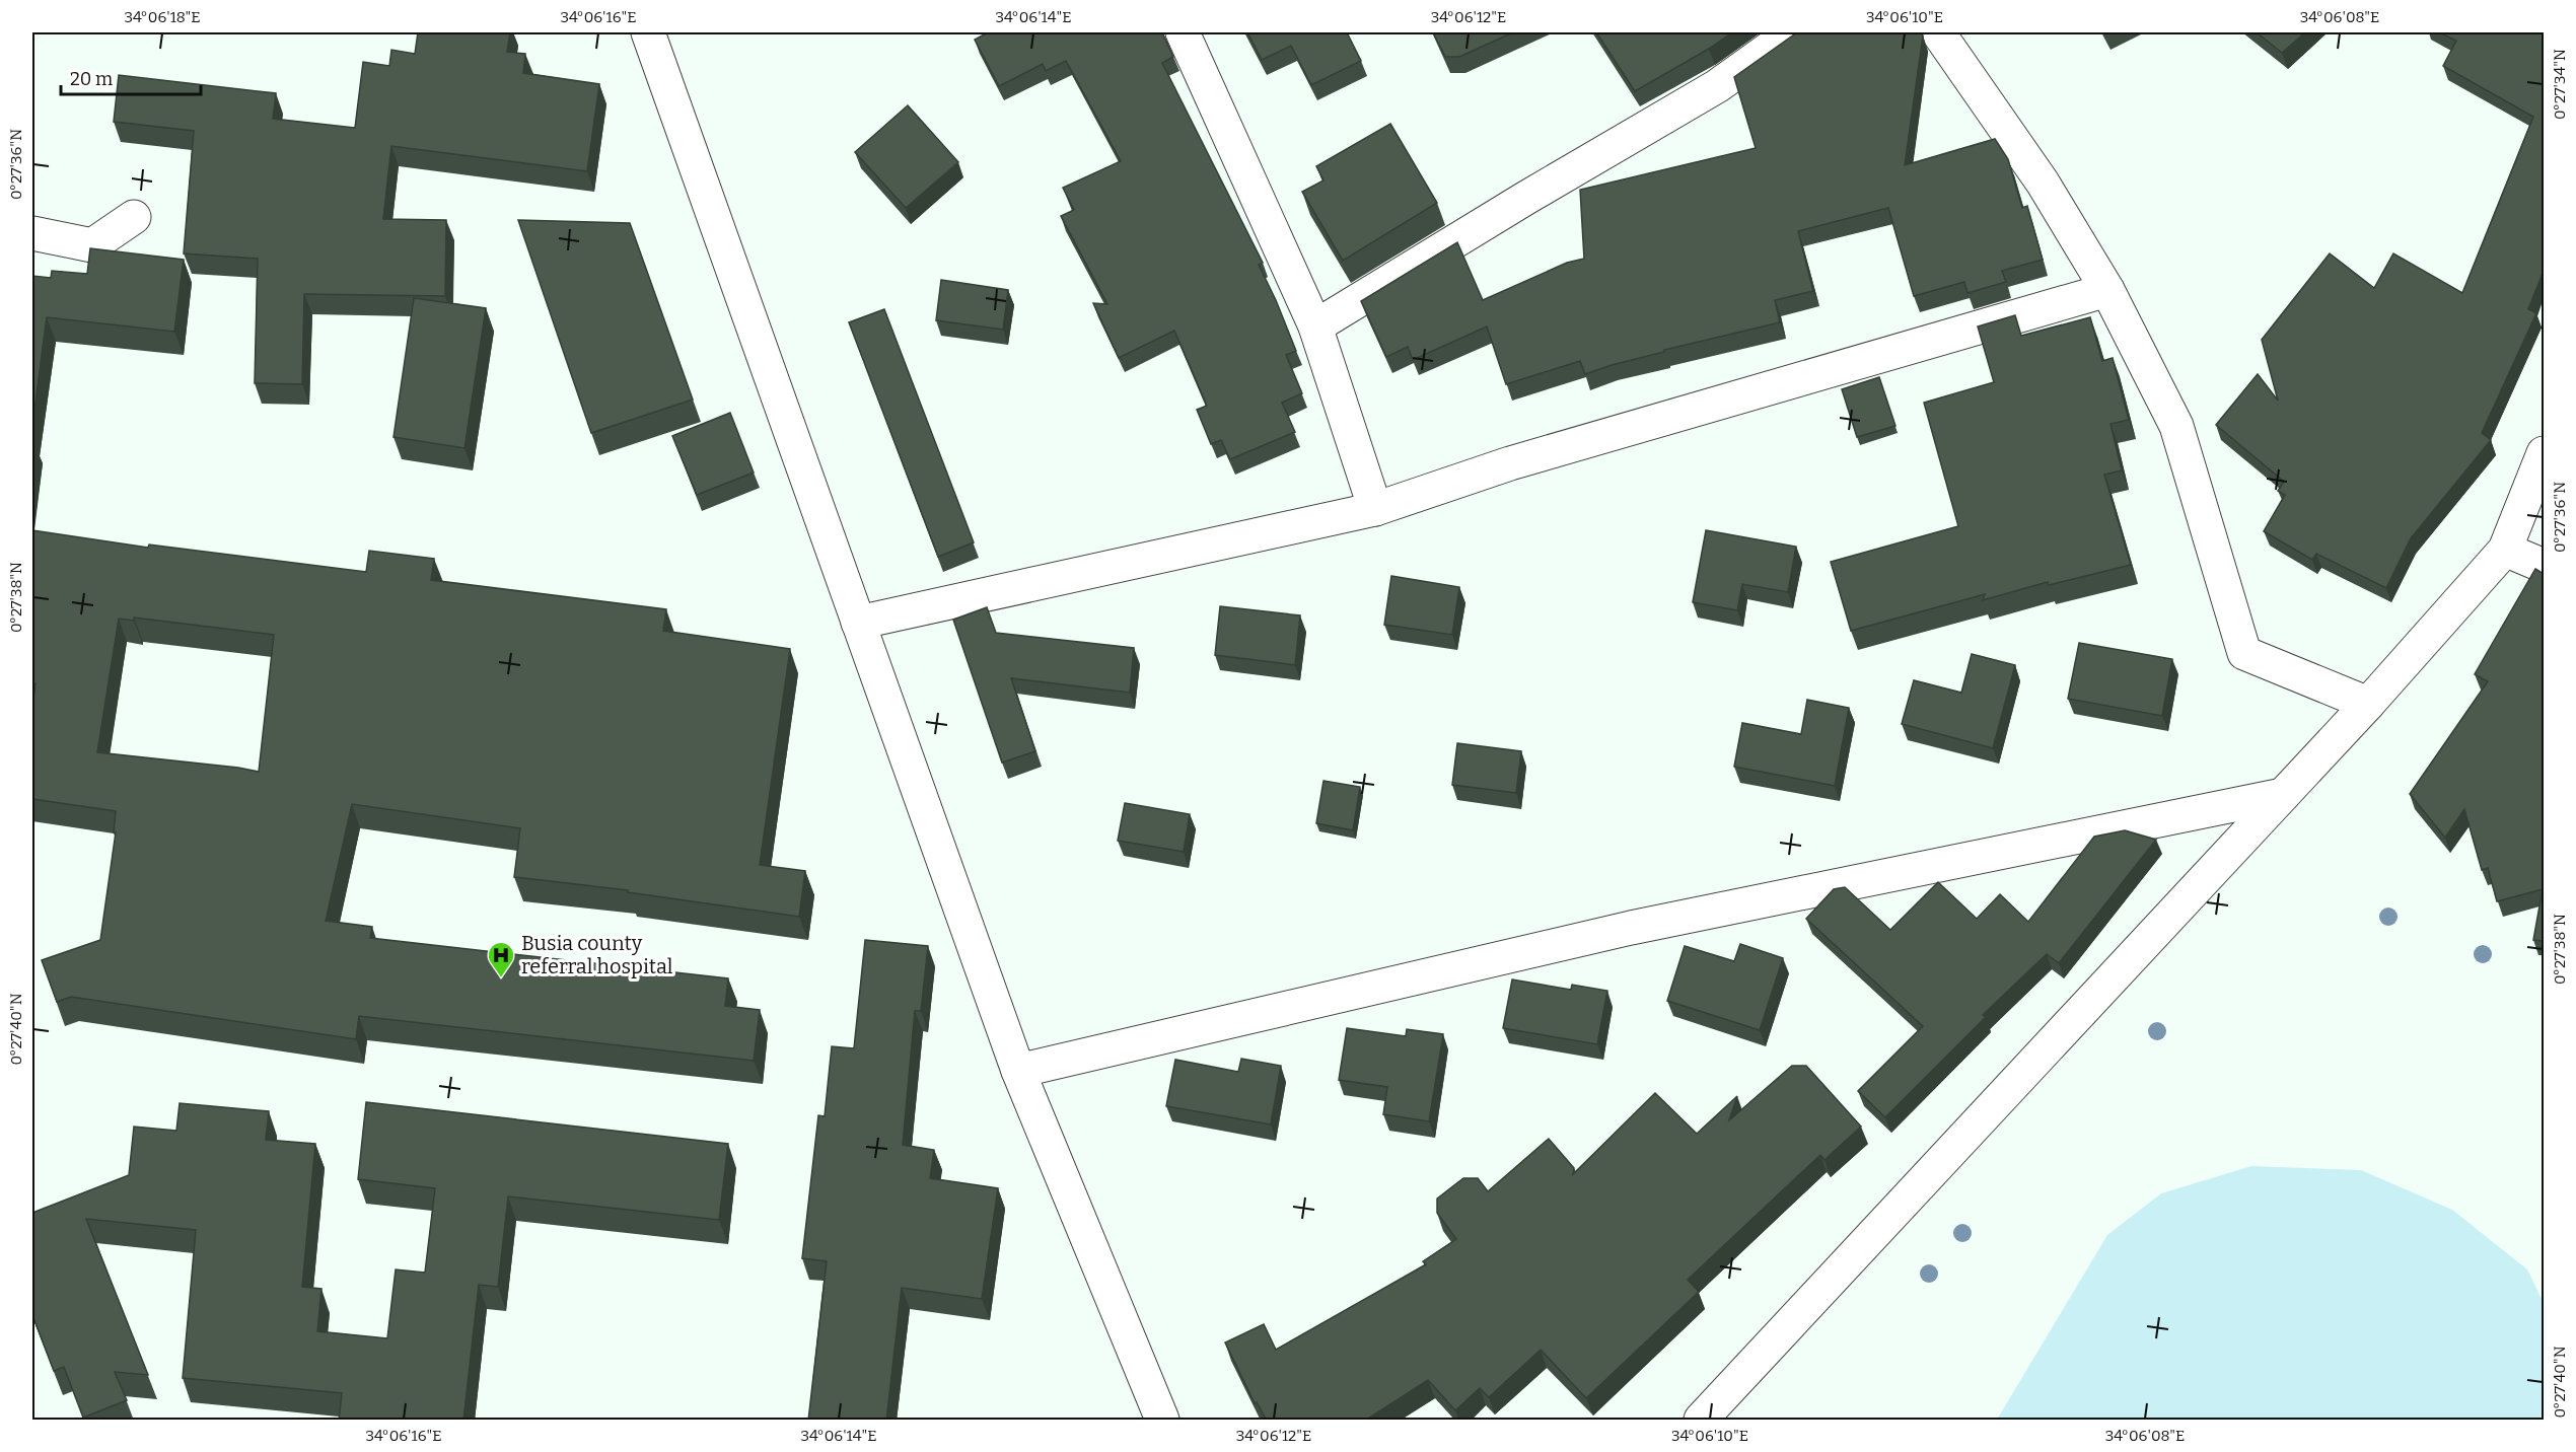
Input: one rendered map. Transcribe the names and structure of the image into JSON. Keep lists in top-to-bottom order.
{
  "places": {
    "hospital": ["Busia county referral hospital"]
  },
  "scale_bar": "20 m",
  "coordinates": [
    "34°06'18\"E",
    "34°06'16\"E",
    "34°06'14\"E",
    "34°06'12\"E",
    "34°06'10\"E",
    "34°06'08\"E",
    "0°27'34\"N",
    "0°27'36\"N",
    "0°27'38\"N",
    "0°27'40\"N"
  ]
}
